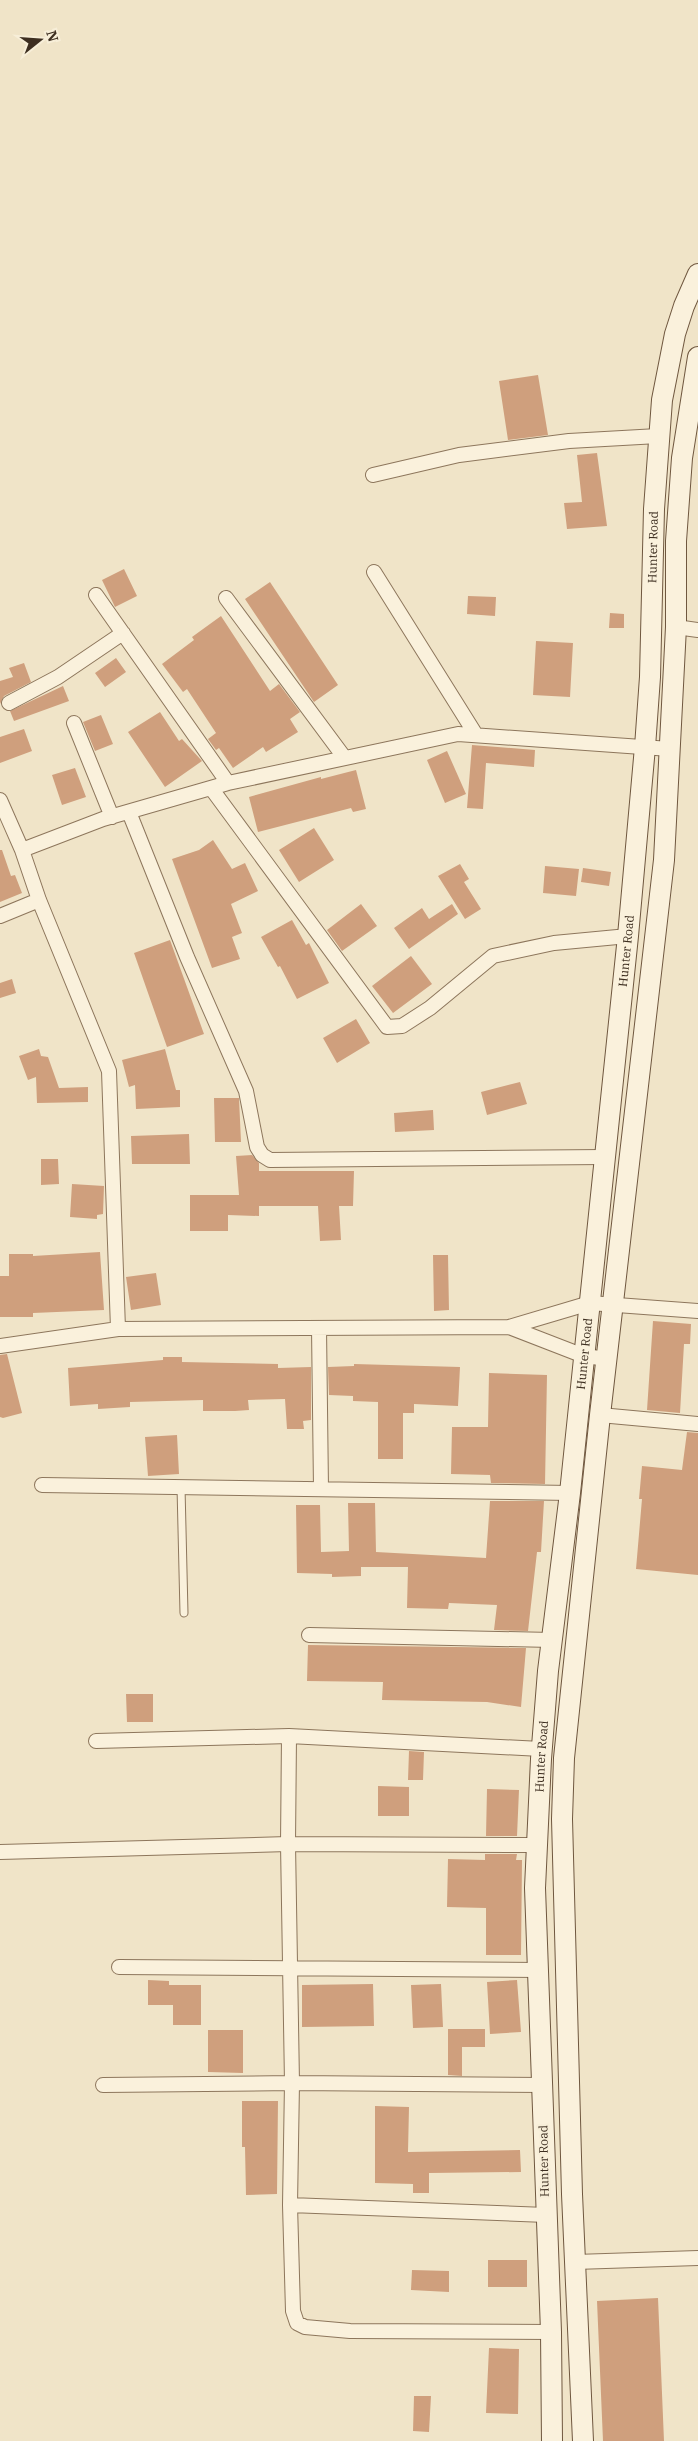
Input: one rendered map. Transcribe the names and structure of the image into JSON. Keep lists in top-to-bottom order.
{
  "streets": {
    "main road": ["Hunter Road"]
  },
  "north": "right"
}
